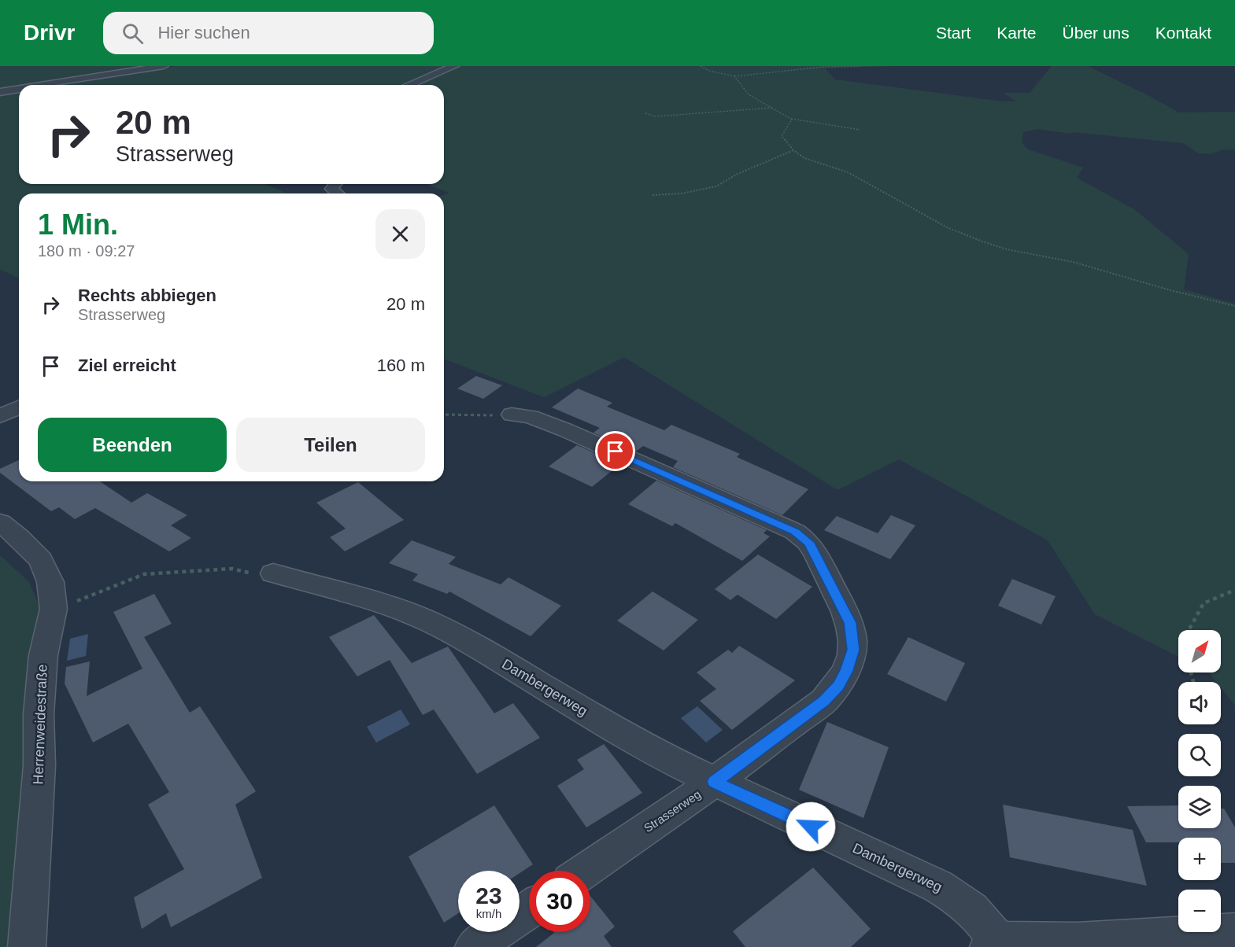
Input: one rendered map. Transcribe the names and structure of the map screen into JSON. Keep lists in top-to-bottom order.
{
  "streets": {
    "street": ["Dambergerweg", "Herrenweidestraße", "Strasserweg"]
  },
  "crossings": [
    ["Dambergerweg", "Strasserweg"]
  ],
  "north": "top right",
  "page": {
    "header": "Drivr",
    "search": "Hier suchen",
    "nav": [
      "Start",
      "Karte",
      "Über uns",
      "Kontakt"
    ],
    "turn": ["20 m", "Strasserweg"],
    "heading": ["1 Min.", "180 m · 09:27"],
    "list": [
      {
        "name": "Rechts abbiegen",
        "note": "Strasserweg",
        "value": "20 m"
      },
      {
        "name": "Ziel erreicht",
        "value": "160 m"
      }
    ],
    "buttons": ["Beenden", "Teilen"],
    "map_buttons": ["+", "−"],
    "speed": "23 km/h",
    "limit": "30"
  }
}
